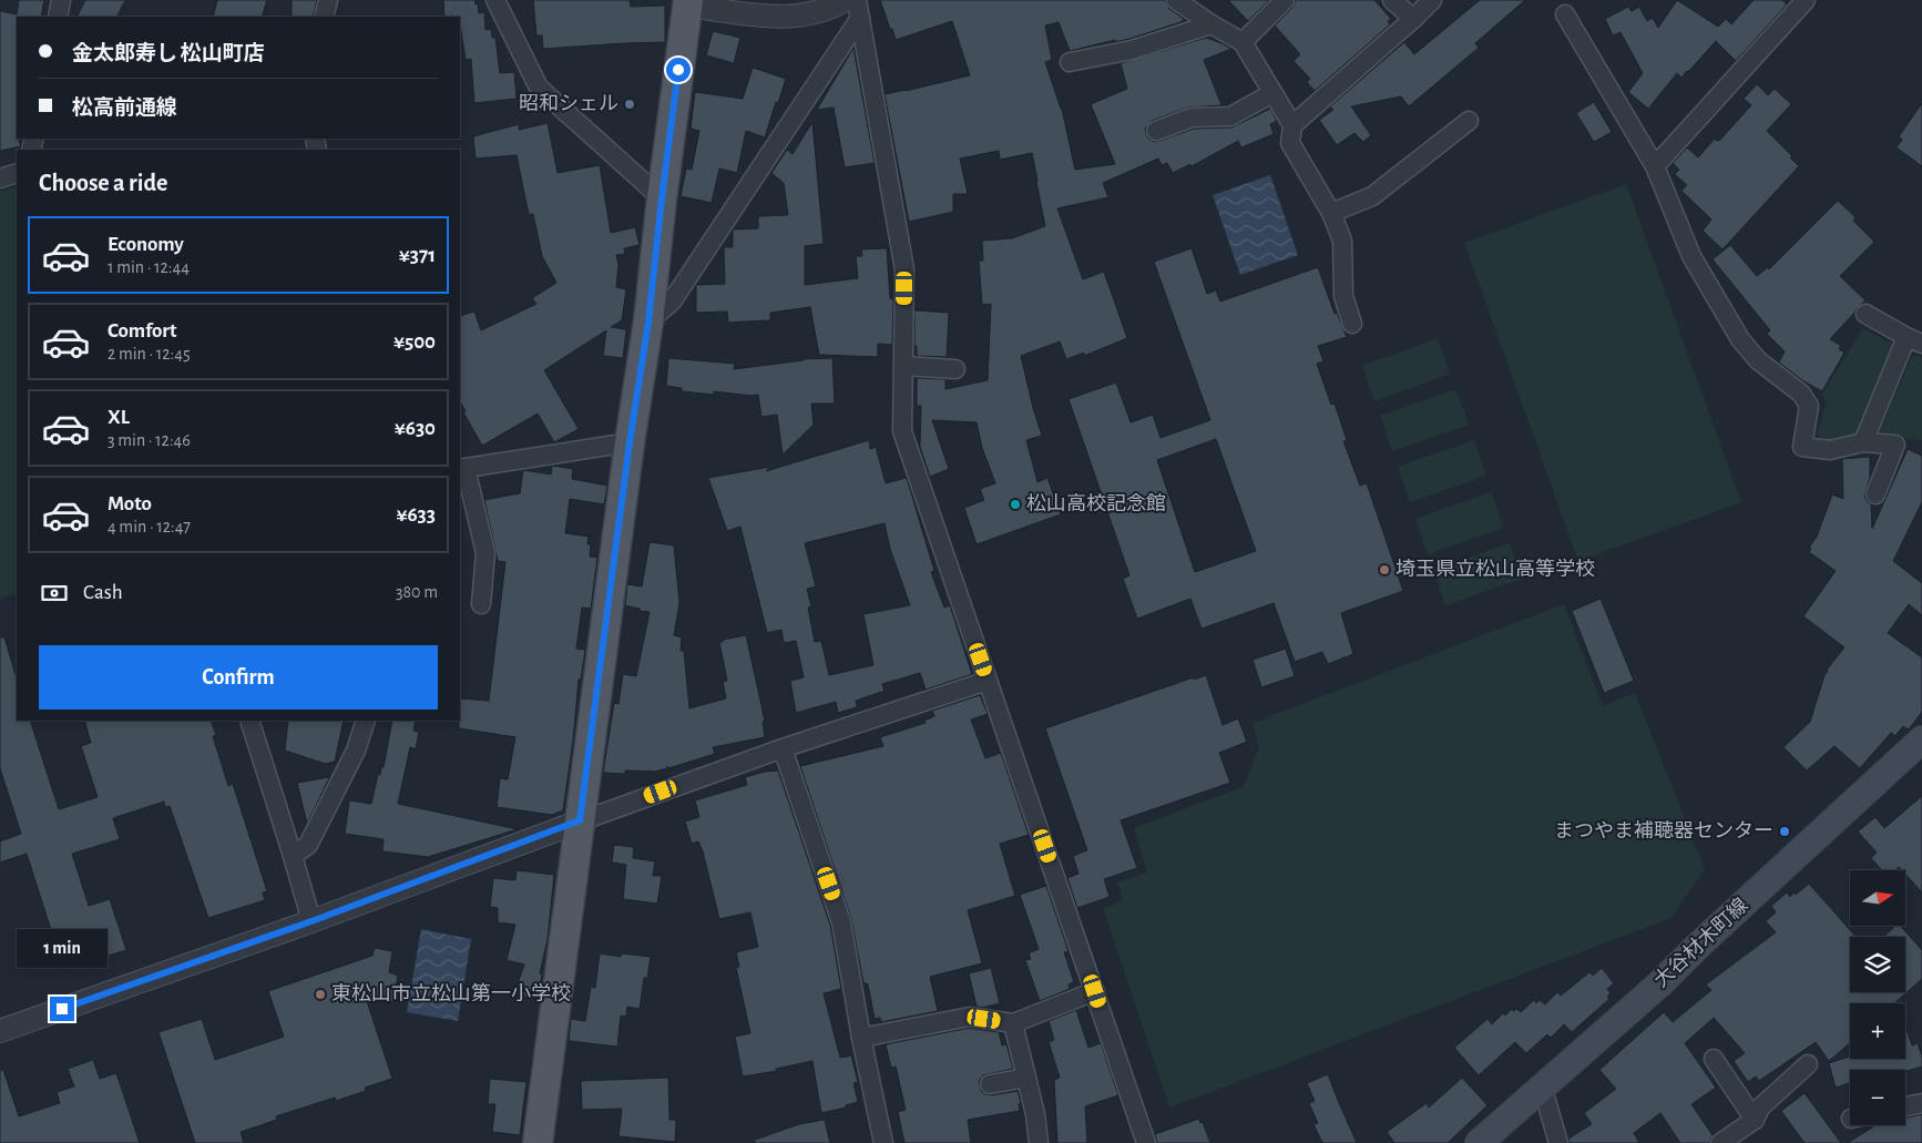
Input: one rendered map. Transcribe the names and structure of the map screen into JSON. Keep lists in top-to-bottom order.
{
  "streets": {
    "main road": ["大谷材木町線"]
  },
  "places": [
    "昭和シェル",
    "松山高校記念館",
    "埼玉県立松山高等学校",
    "まつやま補聴器センター",
    "東松山市立松山第一小学校"
  ],
  "north": "right",
  "page": {
    "banner": ["金太郎寿し 松山町店", "松高前通線"],
    "heading": "Choose a ride",
    "list": [
      {
        "name": "Economy",
        "note": "1 min · 12:44",
        "value": "¥371"
      },
      {
        "name": "Comfort",
        "note": "2 min · 12:45",
        "value": "¥500"
      },
      {
        "name": "XL",
        "note": "3 min · 12:46",
        "value": "¥630"
      },
      {
        "name": "Moto",
        "note": "4 min · 12:47",
        "value": "¥633"
      }
    ],
    "pay": ["Cash", "380 m"],
    "buttons": "Confirm",
    "map_buttons": ["+", "−"],
    "bubble": "1 min"
  }
}
